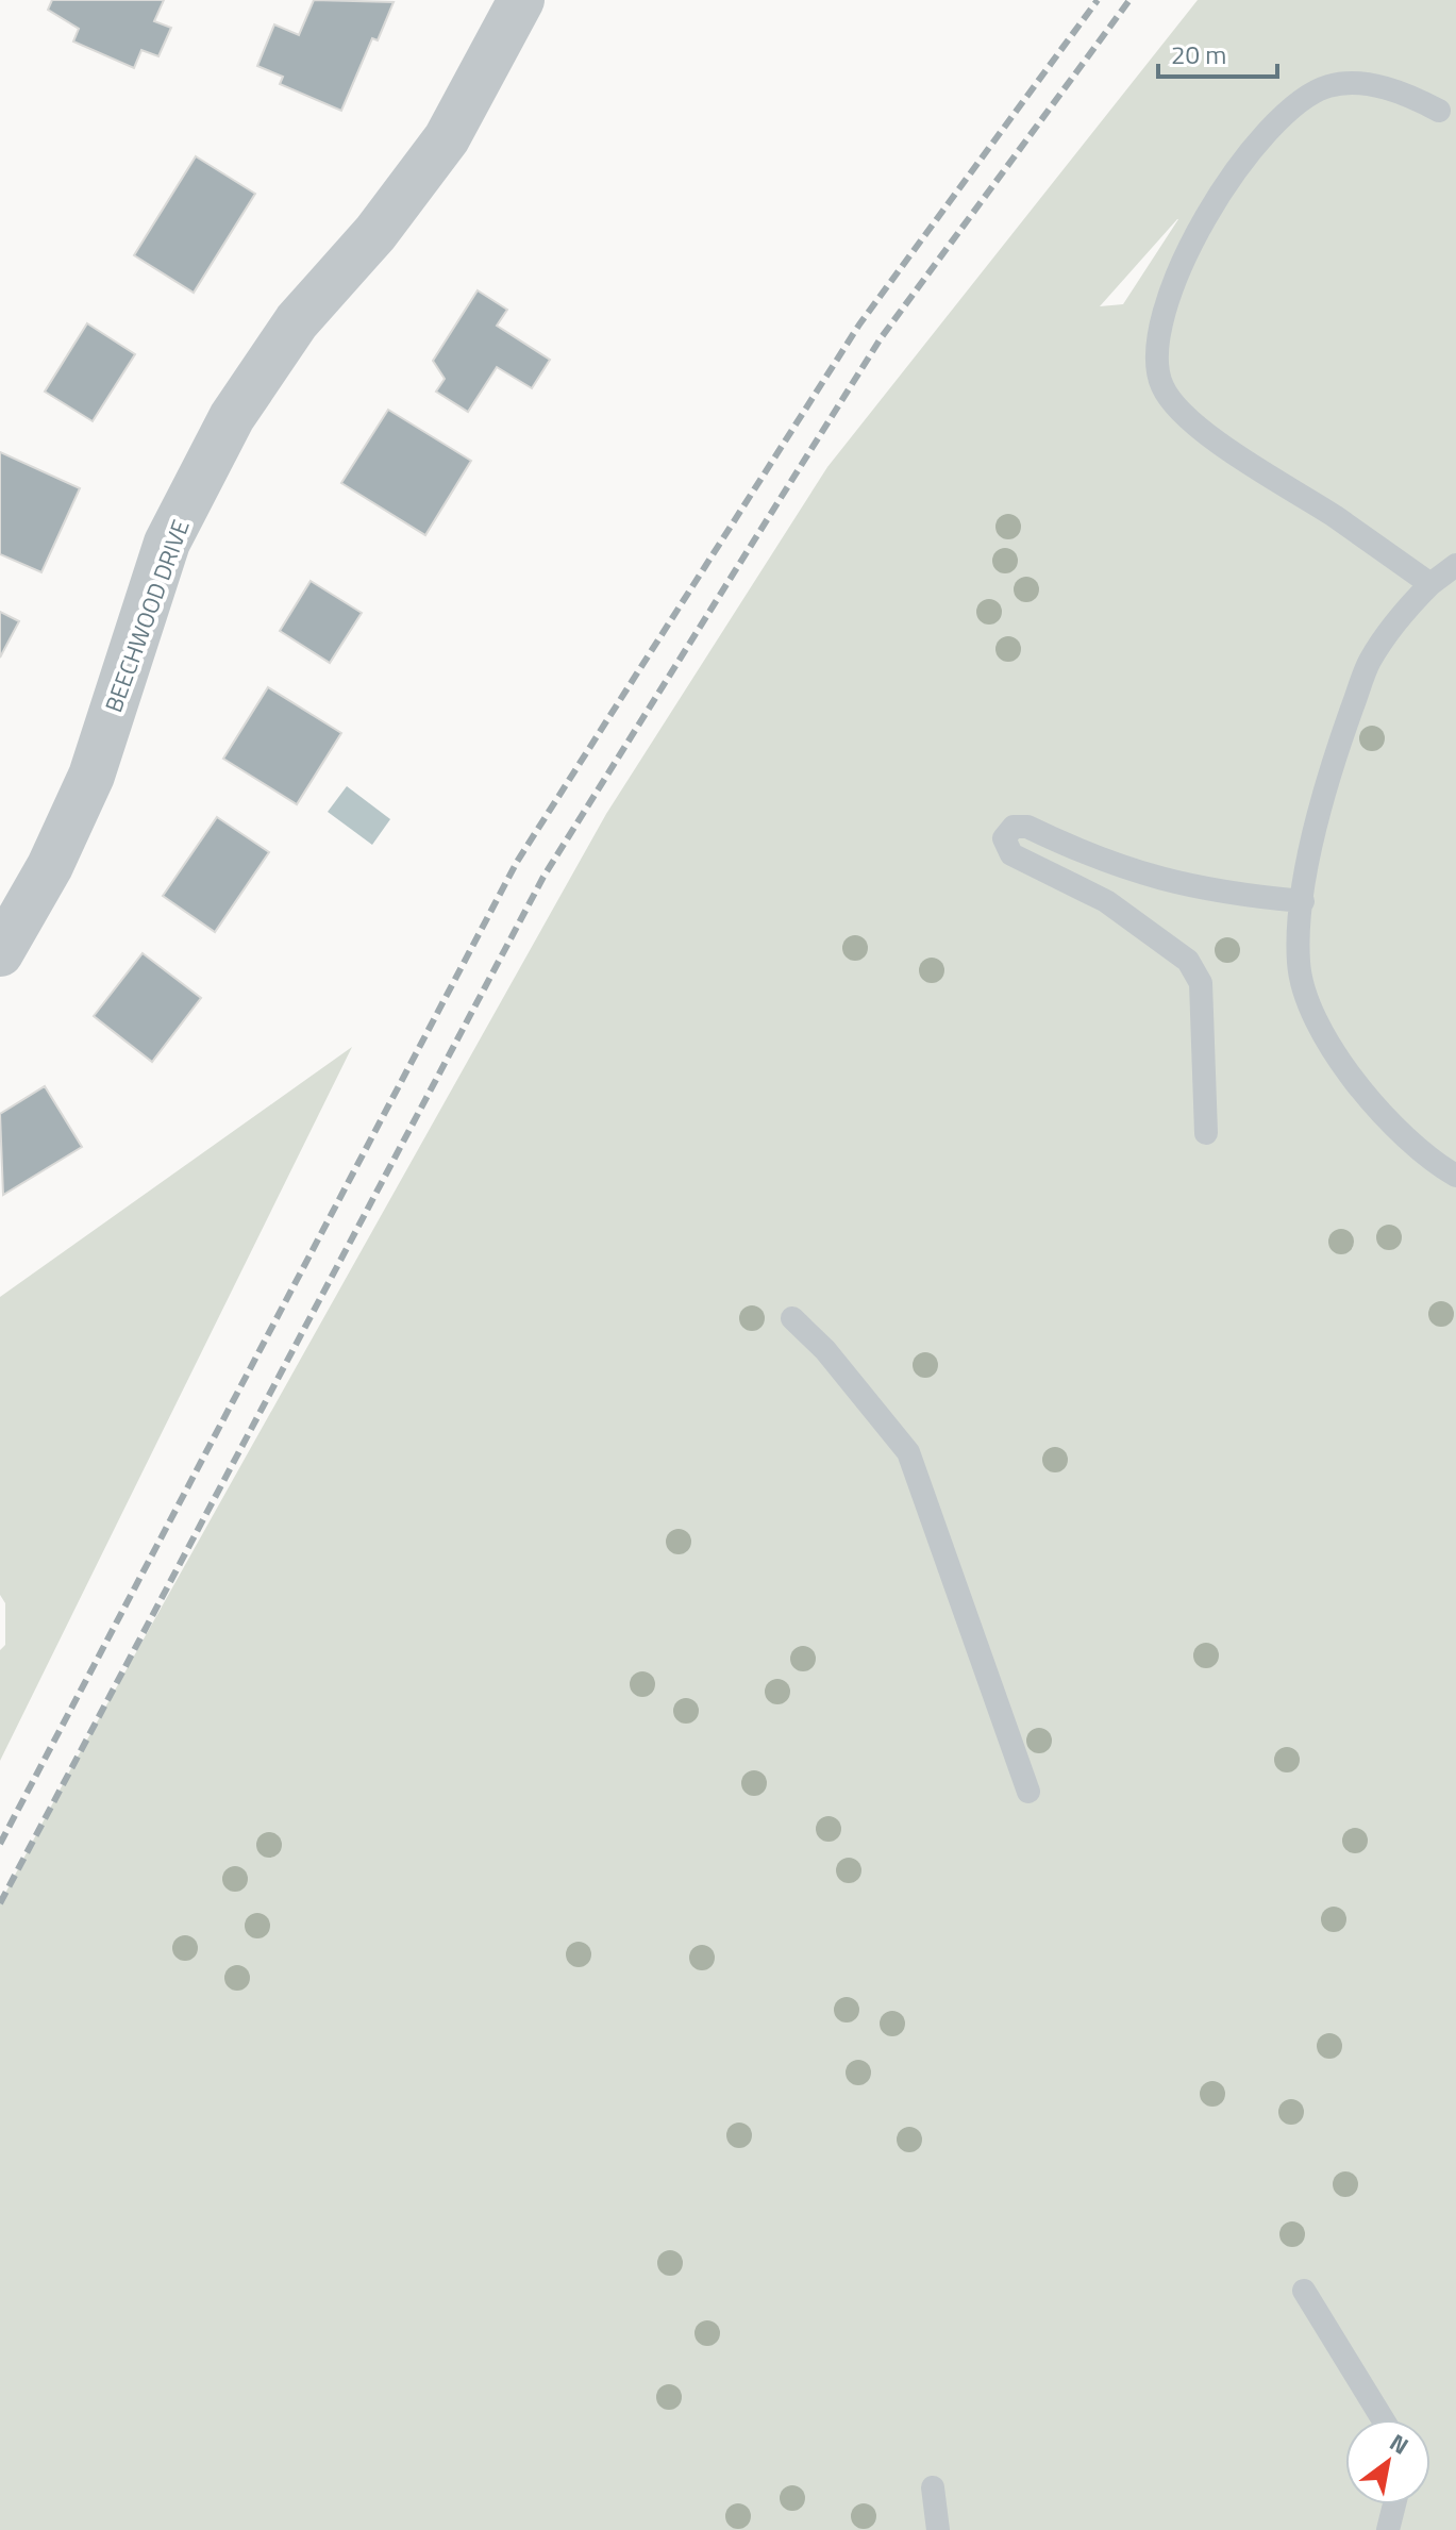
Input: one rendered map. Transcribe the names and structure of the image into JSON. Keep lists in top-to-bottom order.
{
  "streets": {
    "street": ["BEECHWOOD DRIVE"]
  },
  "scale_bar": "20 m",
  "north": "top right"
}
